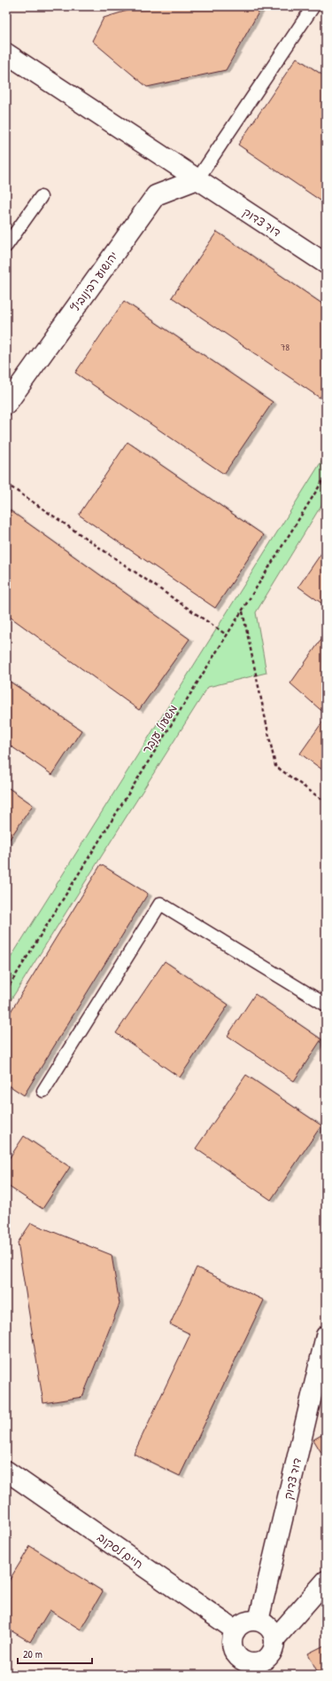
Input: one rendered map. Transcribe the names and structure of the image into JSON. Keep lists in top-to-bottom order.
{
  "streets": {
    "street": ["דוד צדוק", "יהושוע רבינוביץ", "חיים לסקוב"],
    "path": ["משעול ענבר"]
  },
  "crossings": [
    ["דוד צדוק", "יהושוע רבינוביץ"],
    ["דוד צדוק", "חיים לסקוב"]
  ],
  "house_numbers": ["78"],
  "scale_bar": "20 m"
}
